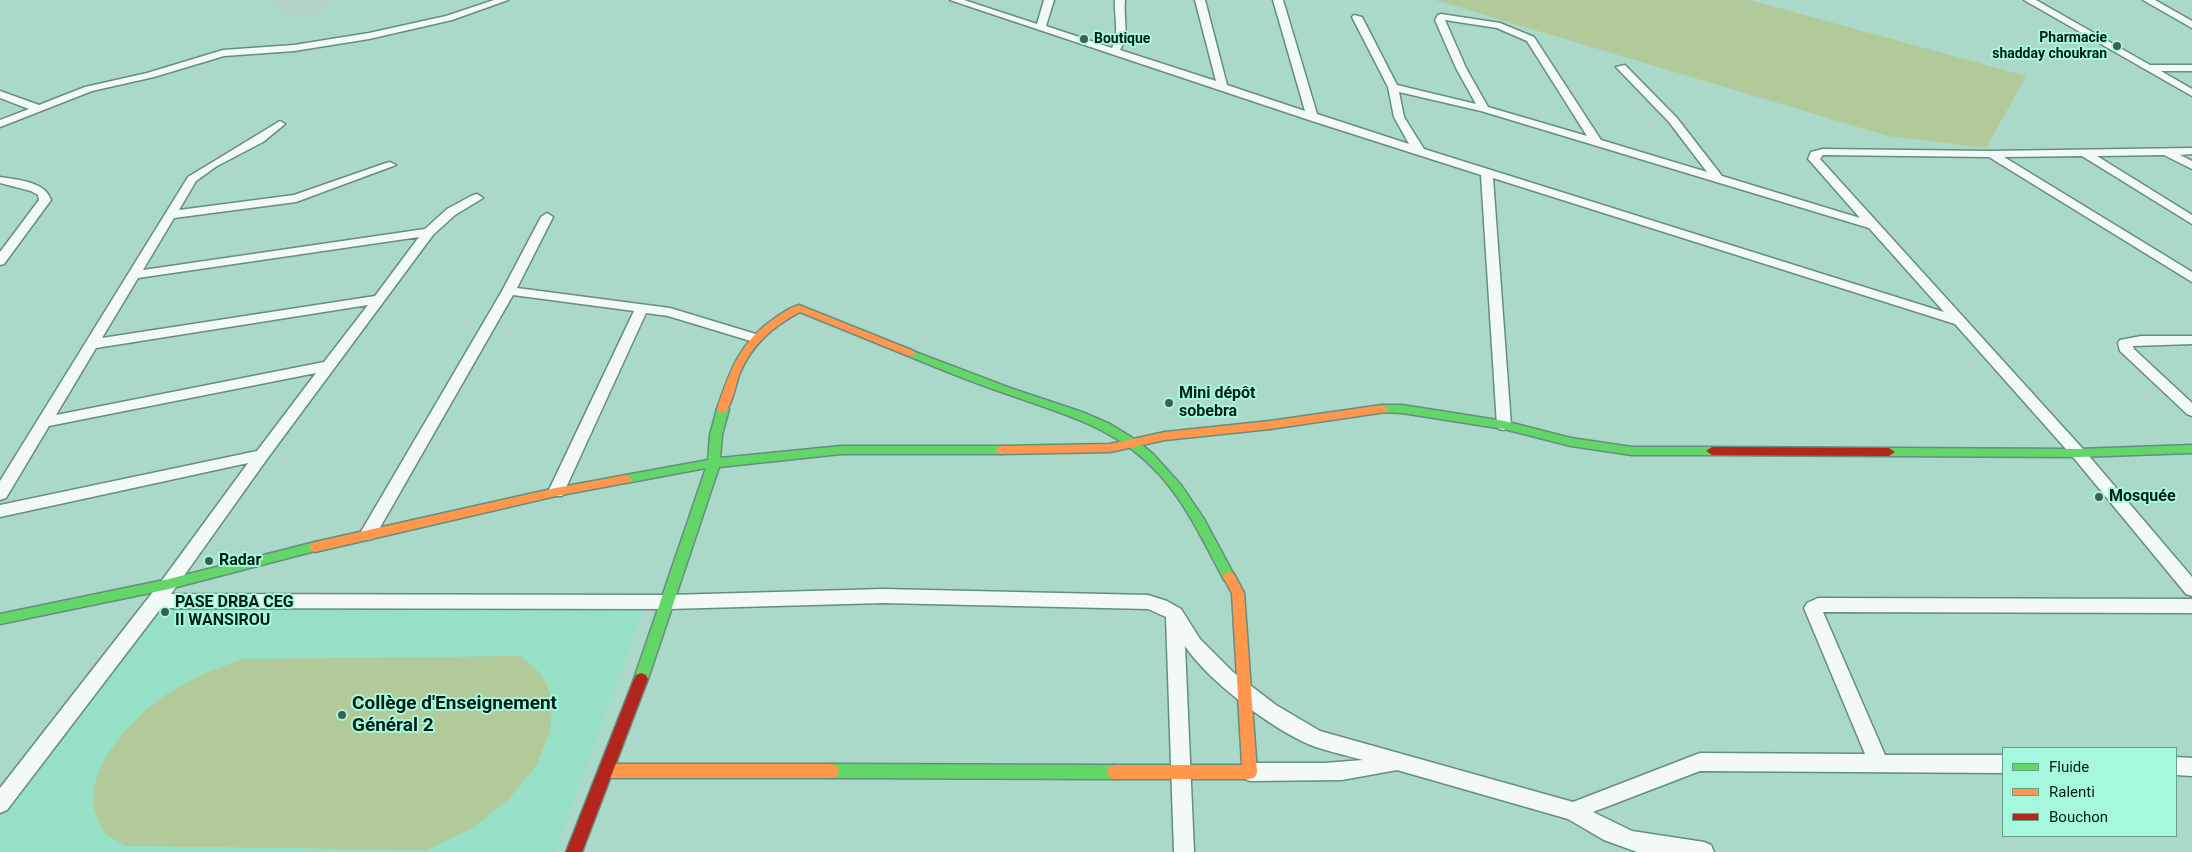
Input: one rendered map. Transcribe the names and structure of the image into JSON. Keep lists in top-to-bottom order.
{
  "places": [
    "Boutique",
    "Pharmacie shadday choukran",
    "Mini dépôt sobebra",
    "Mosquée",
    "Radar",
    "PASE DRBA CEG II WANSIROU",
    "Collège d'Enseignement Général 2"
  ],
  "legend": ["Fluide", "Ralenti", "Bouchon"]
}
